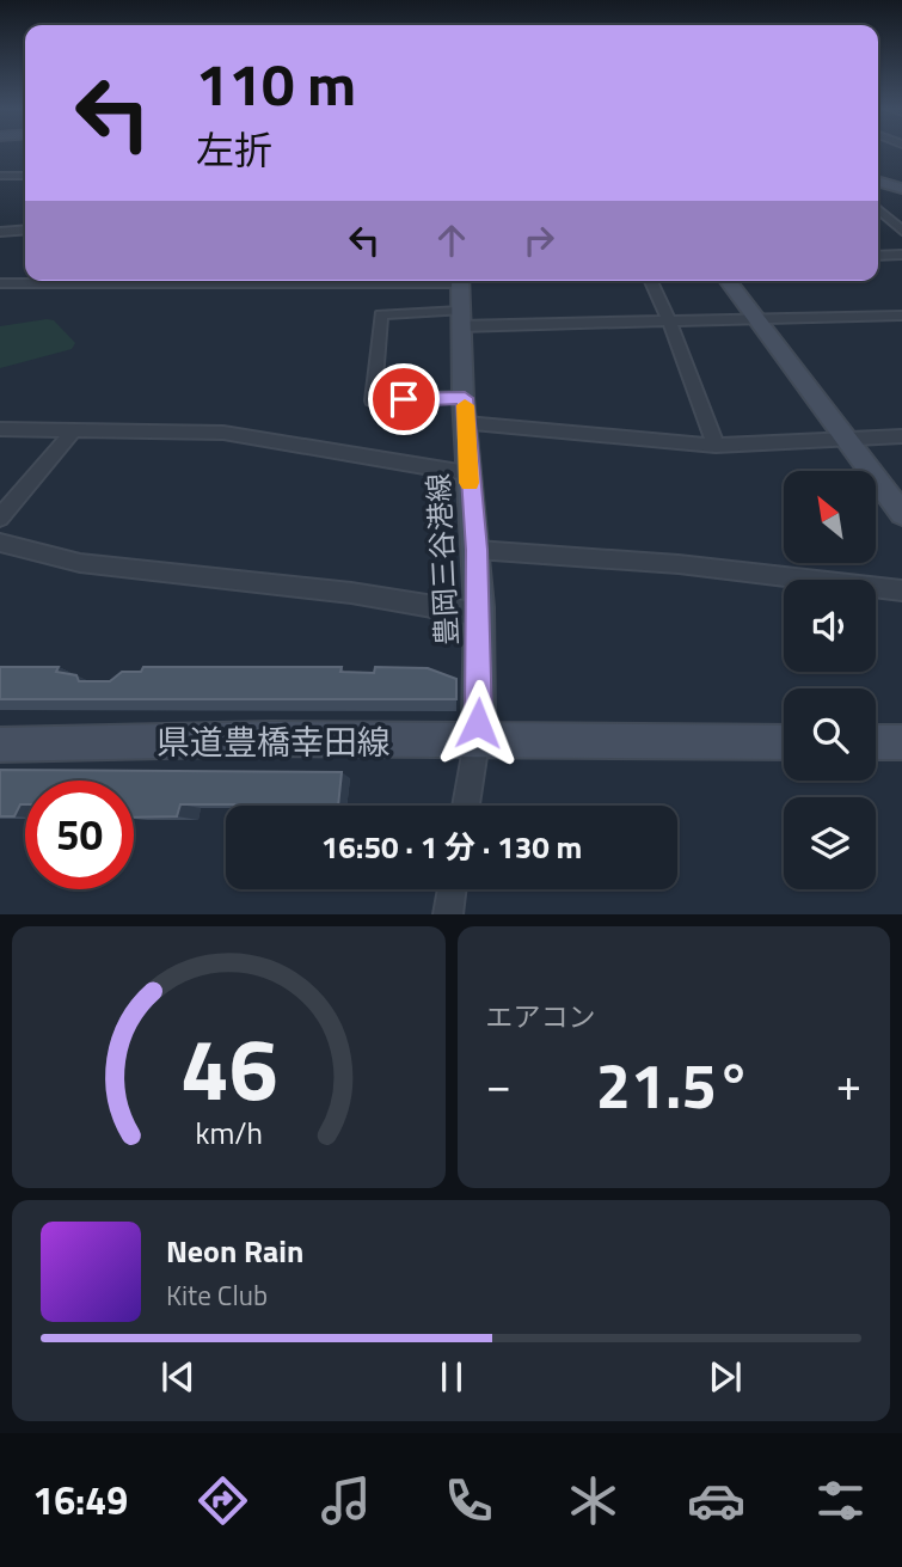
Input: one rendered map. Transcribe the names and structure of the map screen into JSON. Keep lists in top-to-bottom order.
{
  "streets": {
    "main road": ["豊岡三谷港線", "県道豊橋幸田線"]
  },
  "crossings": [
    ["豊岡三谷港線", "県道豊橋幸田線"]
  ],
  "north": "top left",
  "page": {
    "turn": ["110 m", "左折"],
    "limit": "50",
    "trip": "16:50 · 1 分 · 130 m",
    "tile": "エアコン",
    "heat": ["−", "21.5°", "+"],
    "song": ["Neon Rain", "Kite Club"],
    "tabs": "16:49",
    "gauge": ["46", "km/h"]
  }
}
